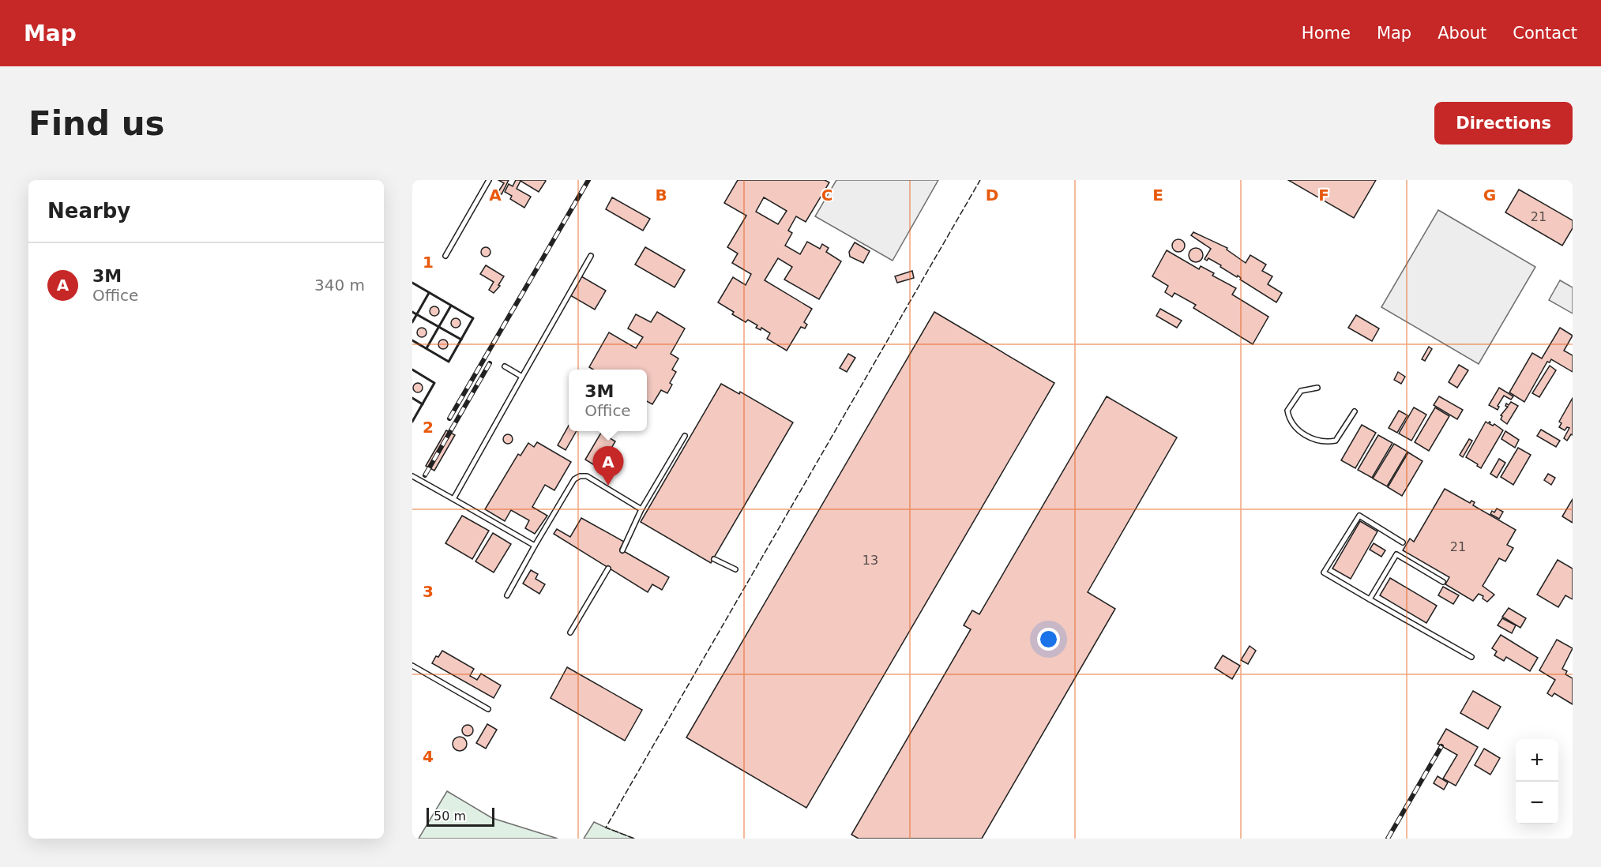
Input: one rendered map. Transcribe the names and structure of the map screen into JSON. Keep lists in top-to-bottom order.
{
  "house_numbers": ["21", "21", "13"],
  "scale_bar": "50 m",
  "page": {
    "header": "Map",
    "nav": [
      "Home",
      "Map",
      "About",
      "Contact"
    ],
    "buttons": "Directions",
    "title": "Find us",
    "heading": "Nearby",
    "list": [
      {
        "mark": "A",
        "name": "3M",
        "note": "Office",
        "value": "340 m"
      }
    ],
    "popup": ["3M", "Office"],
    "pins": "A",
    "map_buttons": ["+", "−"],
    "scale": "50 m"
  },
  "grid": {
    "columns": [
      "A",
      "B",
      "C",
      "D",
      "E",
      "F",
      "G"
    ],
    "rows": [
      "1",
      "2",
      "3",
      "4"
    ]
  }
}
